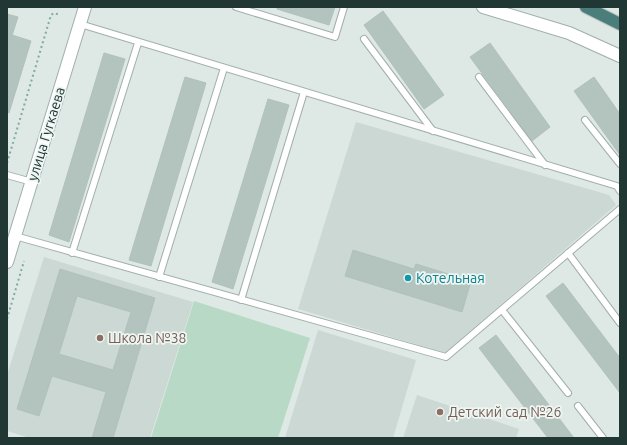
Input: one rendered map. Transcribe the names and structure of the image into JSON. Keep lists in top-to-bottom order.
{
  "streets": {
    "street": ["улица Гугкаева"]
  },
  "places": ["Котельная", "Школа №38", "Детский сад №26"]
}
